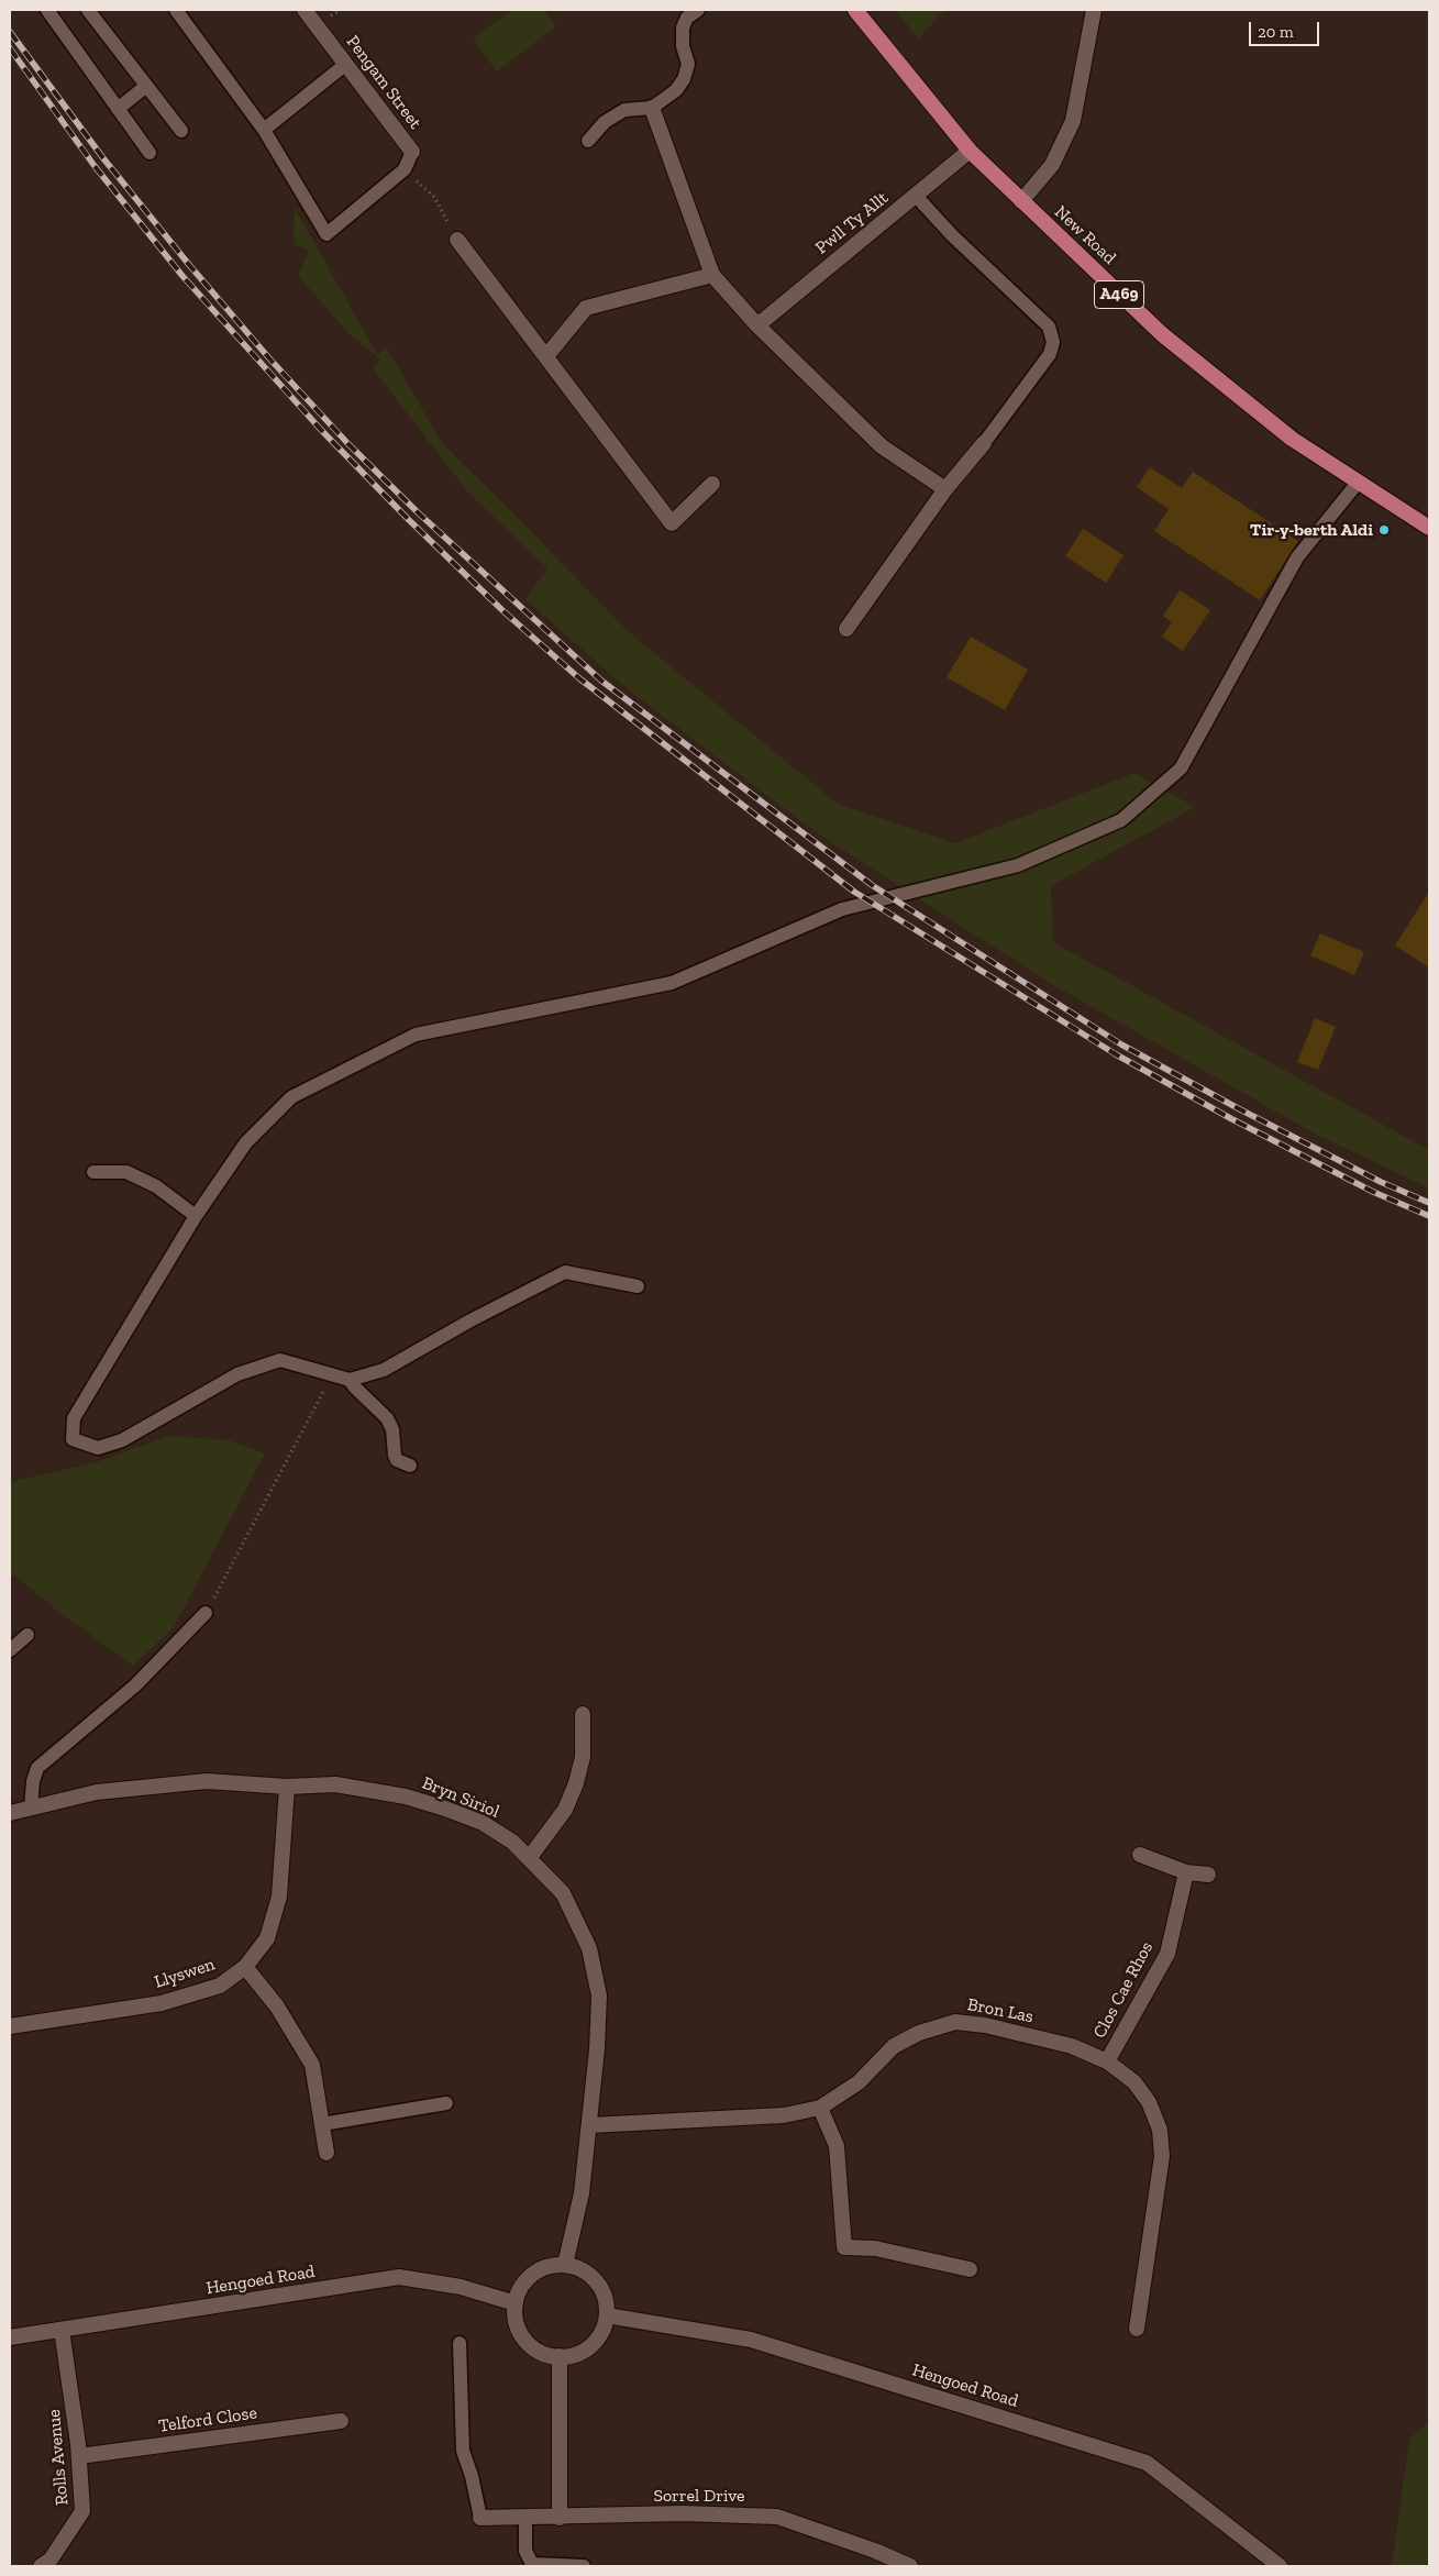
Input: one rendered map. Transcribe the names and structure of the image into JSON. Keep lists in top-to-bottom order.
{
  "streets": {
    "main road": ["New Road", "A469"],
    "street": [
      "Pengam Street",
      "Pwll Ty Allt",
      "Bryn Siriol",
      "Llyswen",
      "Clos Cae Rhos",
      "Bron Las",
      "Hengoed Road",
      "Telford Close",
      "Rolls Avenue",
      "Sorrel Drive"
    ]
  },
  "crossings": [
    ["Pwll Ty Allt", "New Road"],
    ["Bryn Siriol", "Llyswen"],
    ["Bryn Siriol", "Bron Las"],
    ["Bryn Siriol", "Hengoed Road"],
    ["Clos Cae Rhos", "Bron Las"],
    ["Hengoed Road", "Rolls Avenue"],
    ["Telford Close", "Rolls Avenue"]
  ],
  "places": ["Tir-y-berth Aldi"],
  "scale_bar": "20 m"
}
